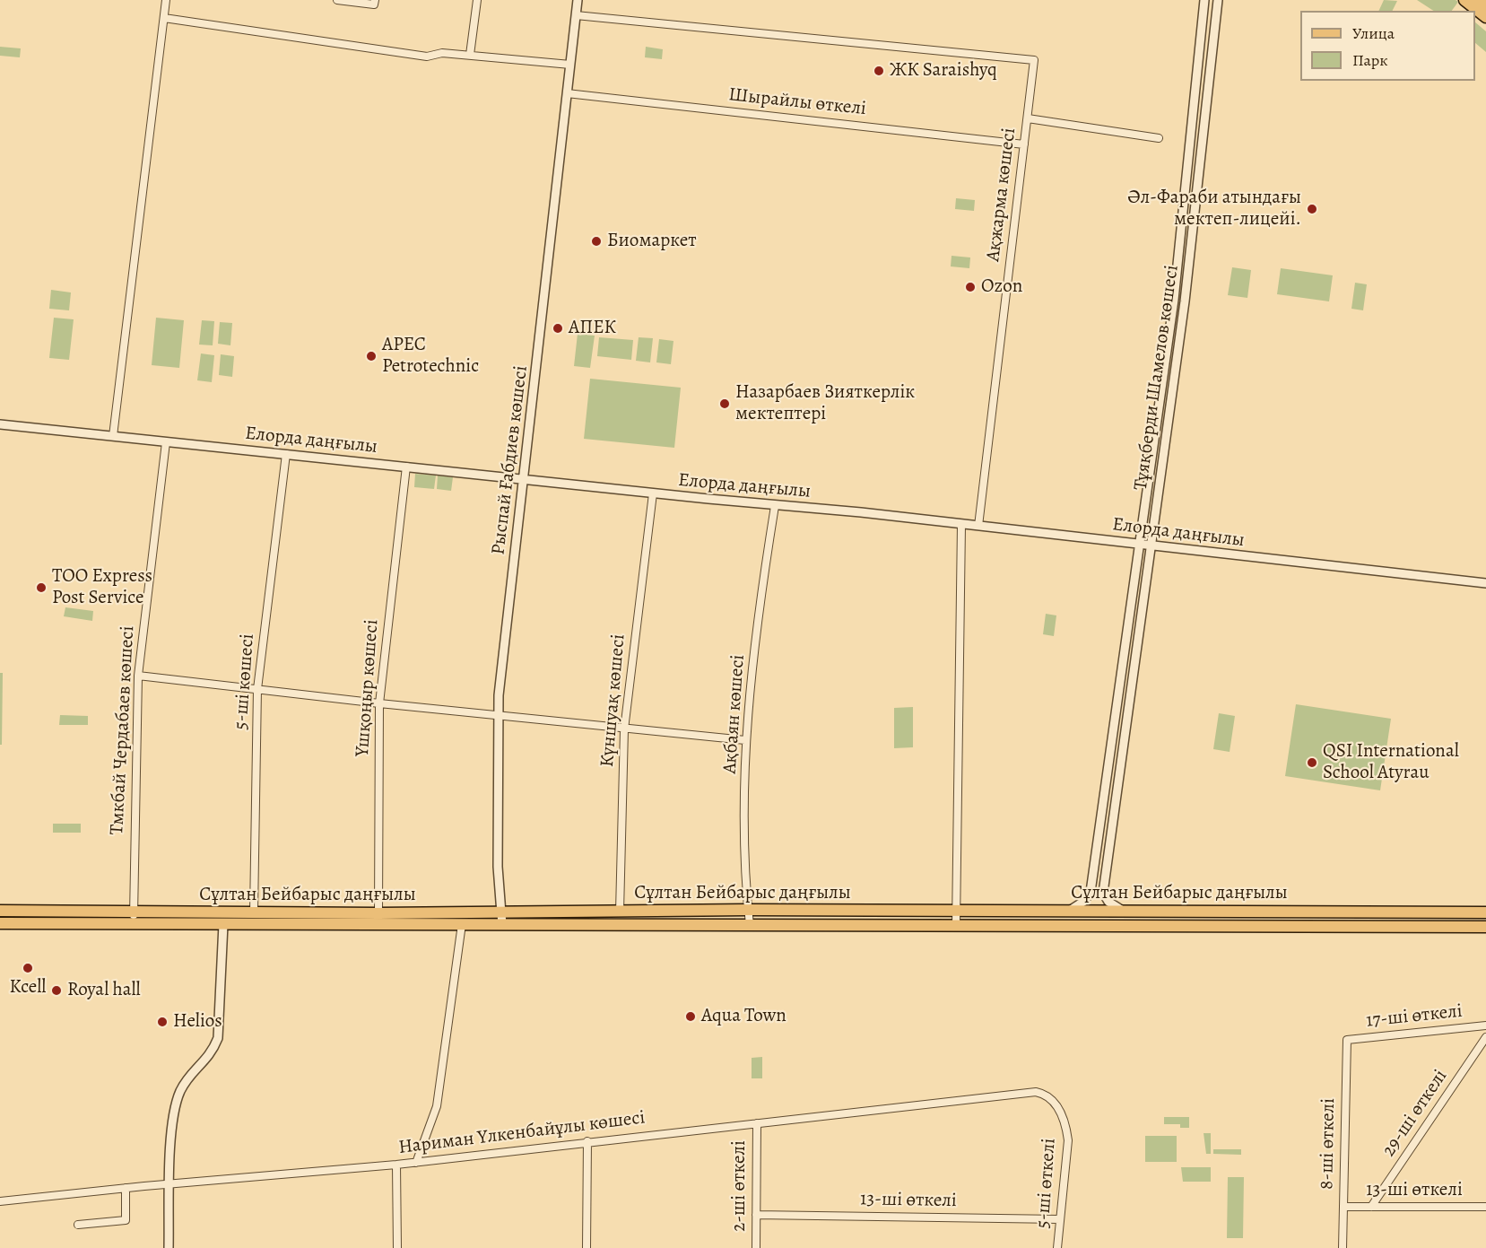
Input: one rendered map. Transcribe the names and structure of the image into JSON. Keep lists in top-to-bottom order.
{
  "streets": {
    "main road": ["Сұлтан Бейбарыс даңғылы"],
    "street": [
      "Шырайлы өткелі",
      "Ақжарма көшесі",
      "Тұяқберди Шамелов көшесі",
      "Елорда даңғылы",
      "Рыспай Ғабдиев көшесі",
      "5-ші көшесі",
      "Үшқоңыр көшесі",
      "Күншуақ көшесі",
      "Ақбаян көшесі",
      "Тмкбай Чердабаев көшесі",
      "17-ші өткелі",
      "29-ші өткелі",
      "Нариман Үлкенбайұлы көшесі",
      "8-ші өткелі",
      "5-ші өткелі",
      "2-ші өткелі",
      "13-ші өткелі"
    ]
  },
  "crossings": [
    ["Шырайлы өткелі", "Ақжарма көшесі"],
    ["Шырайлы өткелі", "Рыспай Ғабдиев көшесі"],
    ["Ақжарма көшесі", "Елорда даңғылы"],
    ["Ақжарма көшесі", "Рыспай Ғабдиев көшесі"],
    ["Тұяқберди Шамелов көшесі", "Елорда даңғылы"],
    ["Тұяқберди Шамелов көшесі", "Сұлтан Бейбарыс даңғылы"],
    ["Елорда даңғылы", "Рыспай Ғабдиев көшесі"],
    ["Елорда даңғылы", "5-ші көшесі"],
    ["Елорда даңғылы", "Үшқоңыр көшесі"],
    ["Елорда даңғылы", "Күншуақ көшесі"],
    ["Елорда даңғылы", "Ақбаян көшесі"],
    ["Елорда даңғылы", "Тмкбай Чердабаев көшесі"],
    ["Рыспай Ғабдиев көшесі", "Сұлтан Бейбарыс даңғылы"],
    ["5-ші көшесі", "Сұлтан Бейбарыс даңғылы"],
    ["Үшқоңыр көшесі", "Сұлтан Бейбарыс даңғылы"],
    ["Күншуақ көшесі", "Сұлтан Бейбарыс даңғылы"],
    ["Ақбаян көшесі", "Сұлтан Бейбарыс даңғылы"],
    ["Тмкбай Чердабаев көшесі", "Сұлтан Бейбарыс даңғылы"],
    ["17-ші өткелі", "8-ші өткелі"],
    ["29-ші өткелі", "13-ші өткелі"],
    ["Нариман Үлкенбайұлы көшесі", "5-ші өткелі"],
    ["Нариман Үлкенбайұлы көшесі", "2-ші өткелі"],
    ["8-ші өткелі", "13-ші өткелі"],
    ["5-ші өткелі", "13-ші өткелі"],
    ["2-ші өткелі", "13-ші өткелі"]
  ],
  "places": [
    "ЖК Saraishyq",
    "Әл-Фараби атындағы мектеп-лицейі.",
    "Биомаркет",
    "Ozon",
    "АПЕК",
    "APEC Petrotechnic",
    "Назарбаев Зияткерлік мектептері",
    "ТОО Express Post Service",
    "QSI International School Atyrau",
    "Kcell",
    "Royal hall",
    "Aqua Town",
    "Helios"
  ],
  "legend": ["Улица", "Парк"]
}
